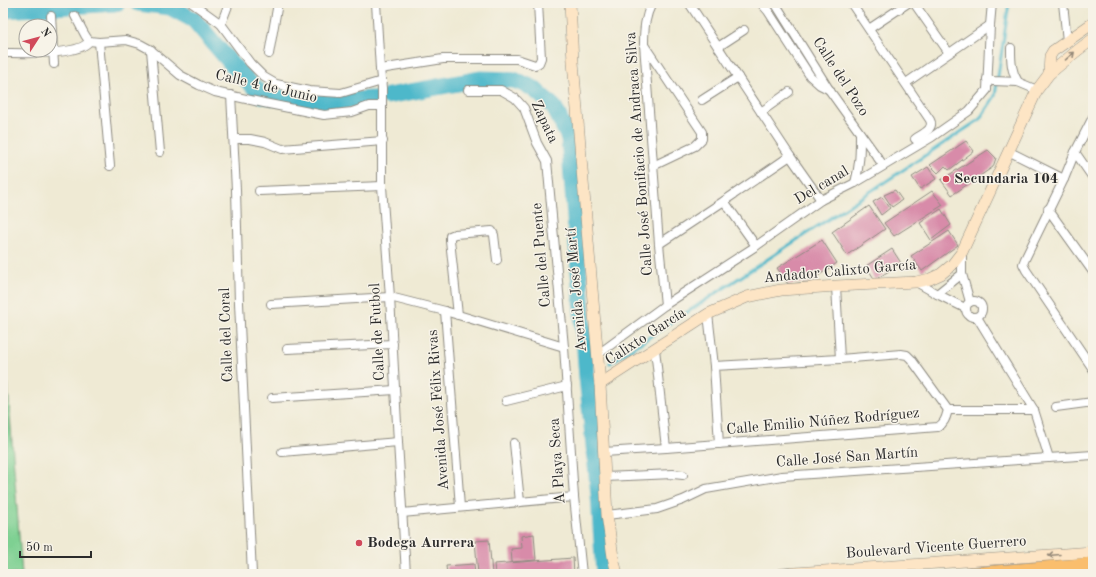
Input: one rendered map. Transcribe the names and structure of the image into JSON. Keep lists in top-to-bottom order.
{
  "streets": {
    "main road": [
      "Andador Calixto García",
      "Avenida José Martí",
      "Calixto García",
      "Boulevard Vicente Guerrero"
    ],
    "street": [
      "Calle del Pozo",
      "Calle 4 de Junio",
      "Zapata",
      "Calle José Bonifacio de Andraca Silva",
      "Del canal",
      "Calle del Puente",
      "Calle de Futbol",
      "Calle del Coral",
      "Avenida José Félix Rivas",
      "Calle Emilio Núñez Rodríguez",
      "Calle José San Martín",
      "A Playa Seca"
    ]
  },
  "crossings": [
    ["Calle del Pozo", "Del canal"],
    ["Calle 4 de Junio", "Calle de Futbol"],
    ["Calle 4 de Junio", "Calle del Coral"],
    ["Zapata", "Calle del Puente"],
    ["Calle José Bonifacio de Andraca Silva", "Del canal"],
    ["Del canal", "Avenida José Martí"],
    ["Calle del Puente", "A Playa Seca"],
    ["Andador Calixto García", "Calixto García"],
    ["Avenida José Martí", "Calixto García"],
    ["Avenida José Martí", "Calle Emilio Núñez Rodríguez"],
    ["Avenida José Martí", "Calle José San Martín"]
  ],
  "places": ["Secundaria 104", "Bodega Aurrera"],
  "scale_bar": "50 m",
  "north": "top right"
}
